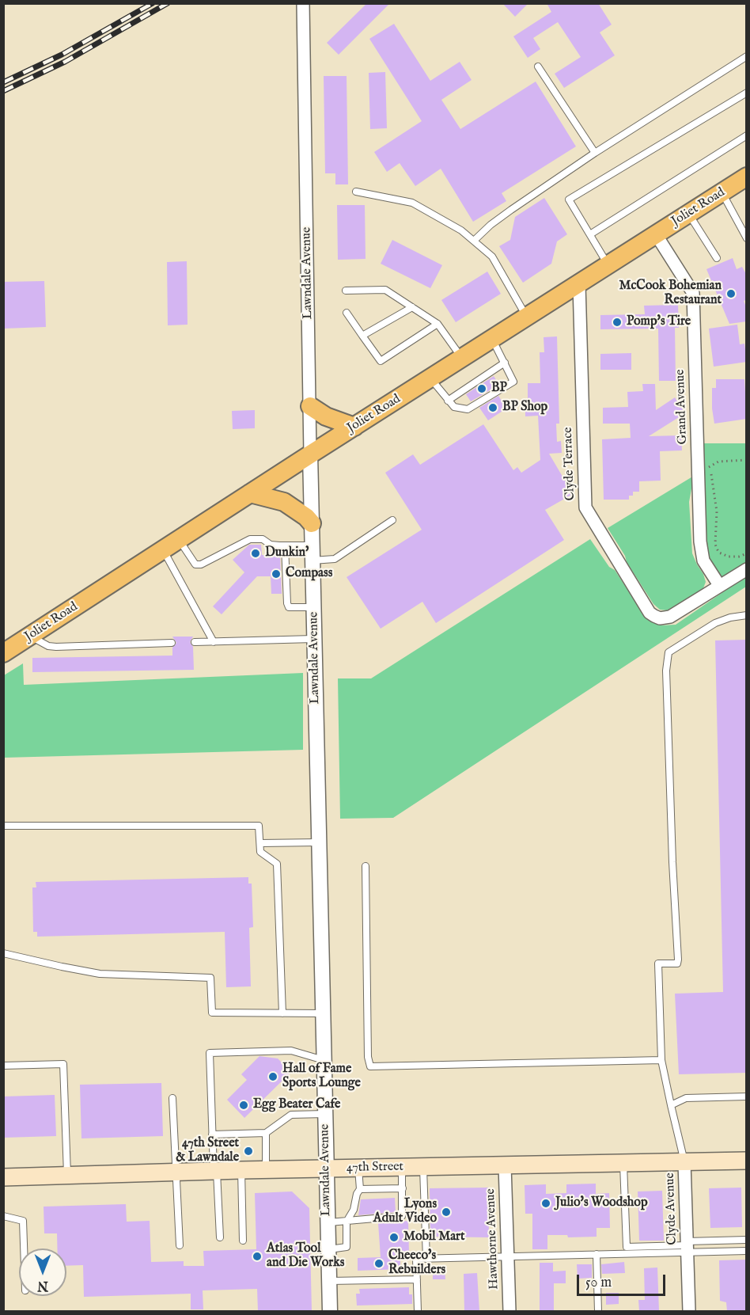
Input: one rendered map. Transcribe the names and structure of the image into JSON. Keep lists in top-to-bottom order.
{
  "streets": {
    "main road": ["Joliet Road", "47th Street"],
    "street": [
      "Lawndale Avenue",
      "Grand Avenue",
      "Clyde Terrace",
      "Clyde Avenue",
      "Hawthorne Avenue"
    ]
  },
  "crossings": [
    ["Joliet Road", "Lawndale Avenue"],
    ["Joliet Road", "Grand Avenue"],
    ["Joliet Road", "Clyde Terrace"],
    ["Lawndale Avenue", "47th Street"],
    ["Grand Avenue", "Clyde Terrace"],
    ["47th Street", "Clyde Avenue"],
    ["47th Street", "Hawthorne Avenue"]
  ],
  "places": [
    "McCook Bohemian Restaurant",
    "Pomp's Tire",
    "BP",
    "BP Shop",
    "Dunkin'",
    "Compass",
    "Hall of Fame Sports Lounge",
    "Egg Beater Cafe",
    "47th Street & Lawndale",
    "Julio's Woodshop",
    "Lyons Adult Video",
    "Mobil Mart",
    "Atlas Tool and Die Works",
    "Cheeco's Rebuilders"
  ],
  "scale_bar": "50 m",
  "north": "bottom"
}
